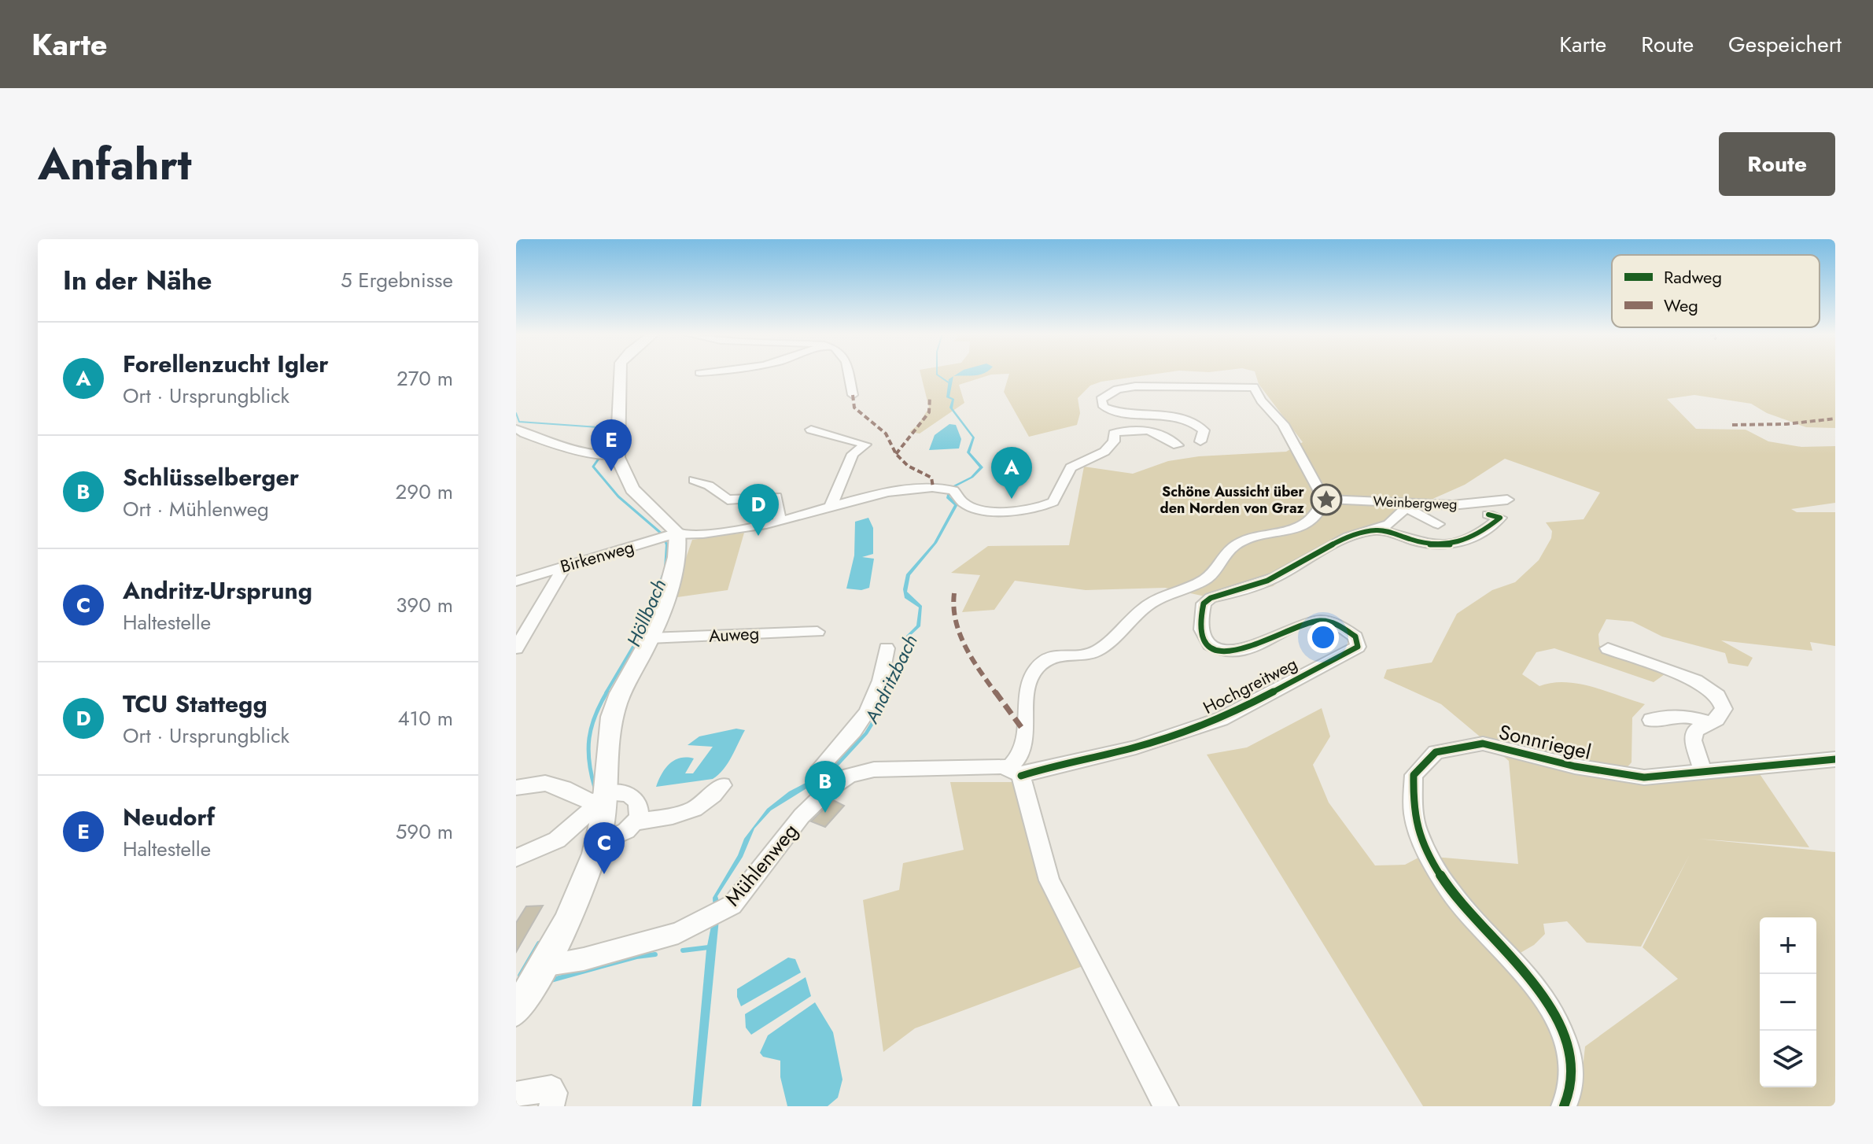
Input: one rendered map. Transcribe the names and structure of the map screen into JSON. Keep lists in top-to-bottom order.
{
  "streets": {
    "street": [
      "Weinbergweg",
      "Birkenweg",
      "Auweg",
      "Hochgreitweg",
      "Sonnriegel",
      "Mühlenweg"
    ]
  },
  "crossings": [
    ["Weinbergweg", "Hochgreitweg"],
    ["Hochgreitweg", "Mühlenweg"]
  ],
  "water": ["Höllbach", "Andritzbach"],
  "places": {
    "place": ["Schöne Aussicht über den Norden von Graz"]
  },
  "legend": ["Radweg", "Weg"],
  "page": {
    "header": "Karte",
    "nav": ["Karte", "Route", "Gespeichert"],
    "title": "Anfahrt",
    "buttons": "Route",
    "heading": ["In der Nähe", "5 Ergebnisse"],
    "list": [
      {
        "mark": "A",
        "name": "Forellenzucht Igler",
        "note": "Ort · Ursprungblick",
        "value": "270 m"
      },
      {
        "mark": "B",
        "name": "Schlüsselberger",
        "note": "Ort · Mühlenweg",
        "value": "290 m"
      },
      {
        "mark": "C",
        "name": "Andritz-Ursprung",
        "note": "Haltestelle",
        "value": "390 m"
      },
      {
        "mark": "D",
        "name": "TCU Stattegg",
        "note": "Ort · Ursprungblick",
        "value": "410 m"
      },
      {
        "mark": "E",
        "name": "Neudorf",
        "note": "Haltestelle",
        "value": "590 m"
      }
    ],
    "pins": [
      "E",
      "A",
      "D",
      "B",
      "C"
    ],
    "map_buttons": ["+", "−"]
  }
}
